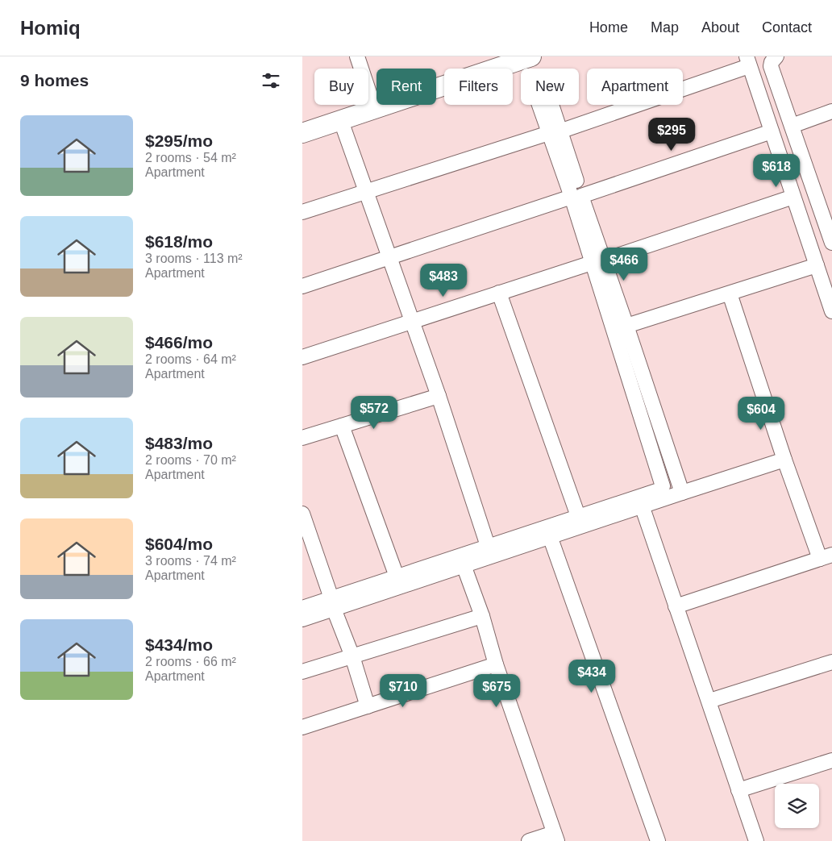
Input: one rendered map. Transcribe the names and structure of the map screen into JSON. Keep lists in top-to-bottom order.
{
  "page": {
    "header": "Homiq",
    "nav": [
      "Home",
      "Map",
      "About",
      "Contact"
    ],
    "heading": "9 homes",
    "chip": [
      "Buy",
      "Rent",
      "Filters",
      "New",
      "Apartment"
    ],
    "list": [
      {
        "name": "$295/mo",
        "note": "2 rooms · 54 m² · Apartment"
      },
      {
        "name": "$618/mo",
        "note": "3 rooms · 113 m² · Apartment"
      },
      {
        "name": "$466/mo",
        "note": "2 rooms · 64 m² · Apartment"
      },
      {
        "name": "$483/mo",
        "note": "2 rooms · 70 m² · Apartment"
      },
      {
        "name": "$604/mo",
        "note": "3 rooms · 74 m² · Apartment"
      },
      {
        "name": "$434/mo",
        "note": "2 rooms · 66 m² · Apartment"
      }
    ],
    "price": [
      "$295",
      "$618",
      "$466",
      "$483",
      "$572",
      "$604",
      "$434",
      "$710",
      "$675"
    ]
  }
}
